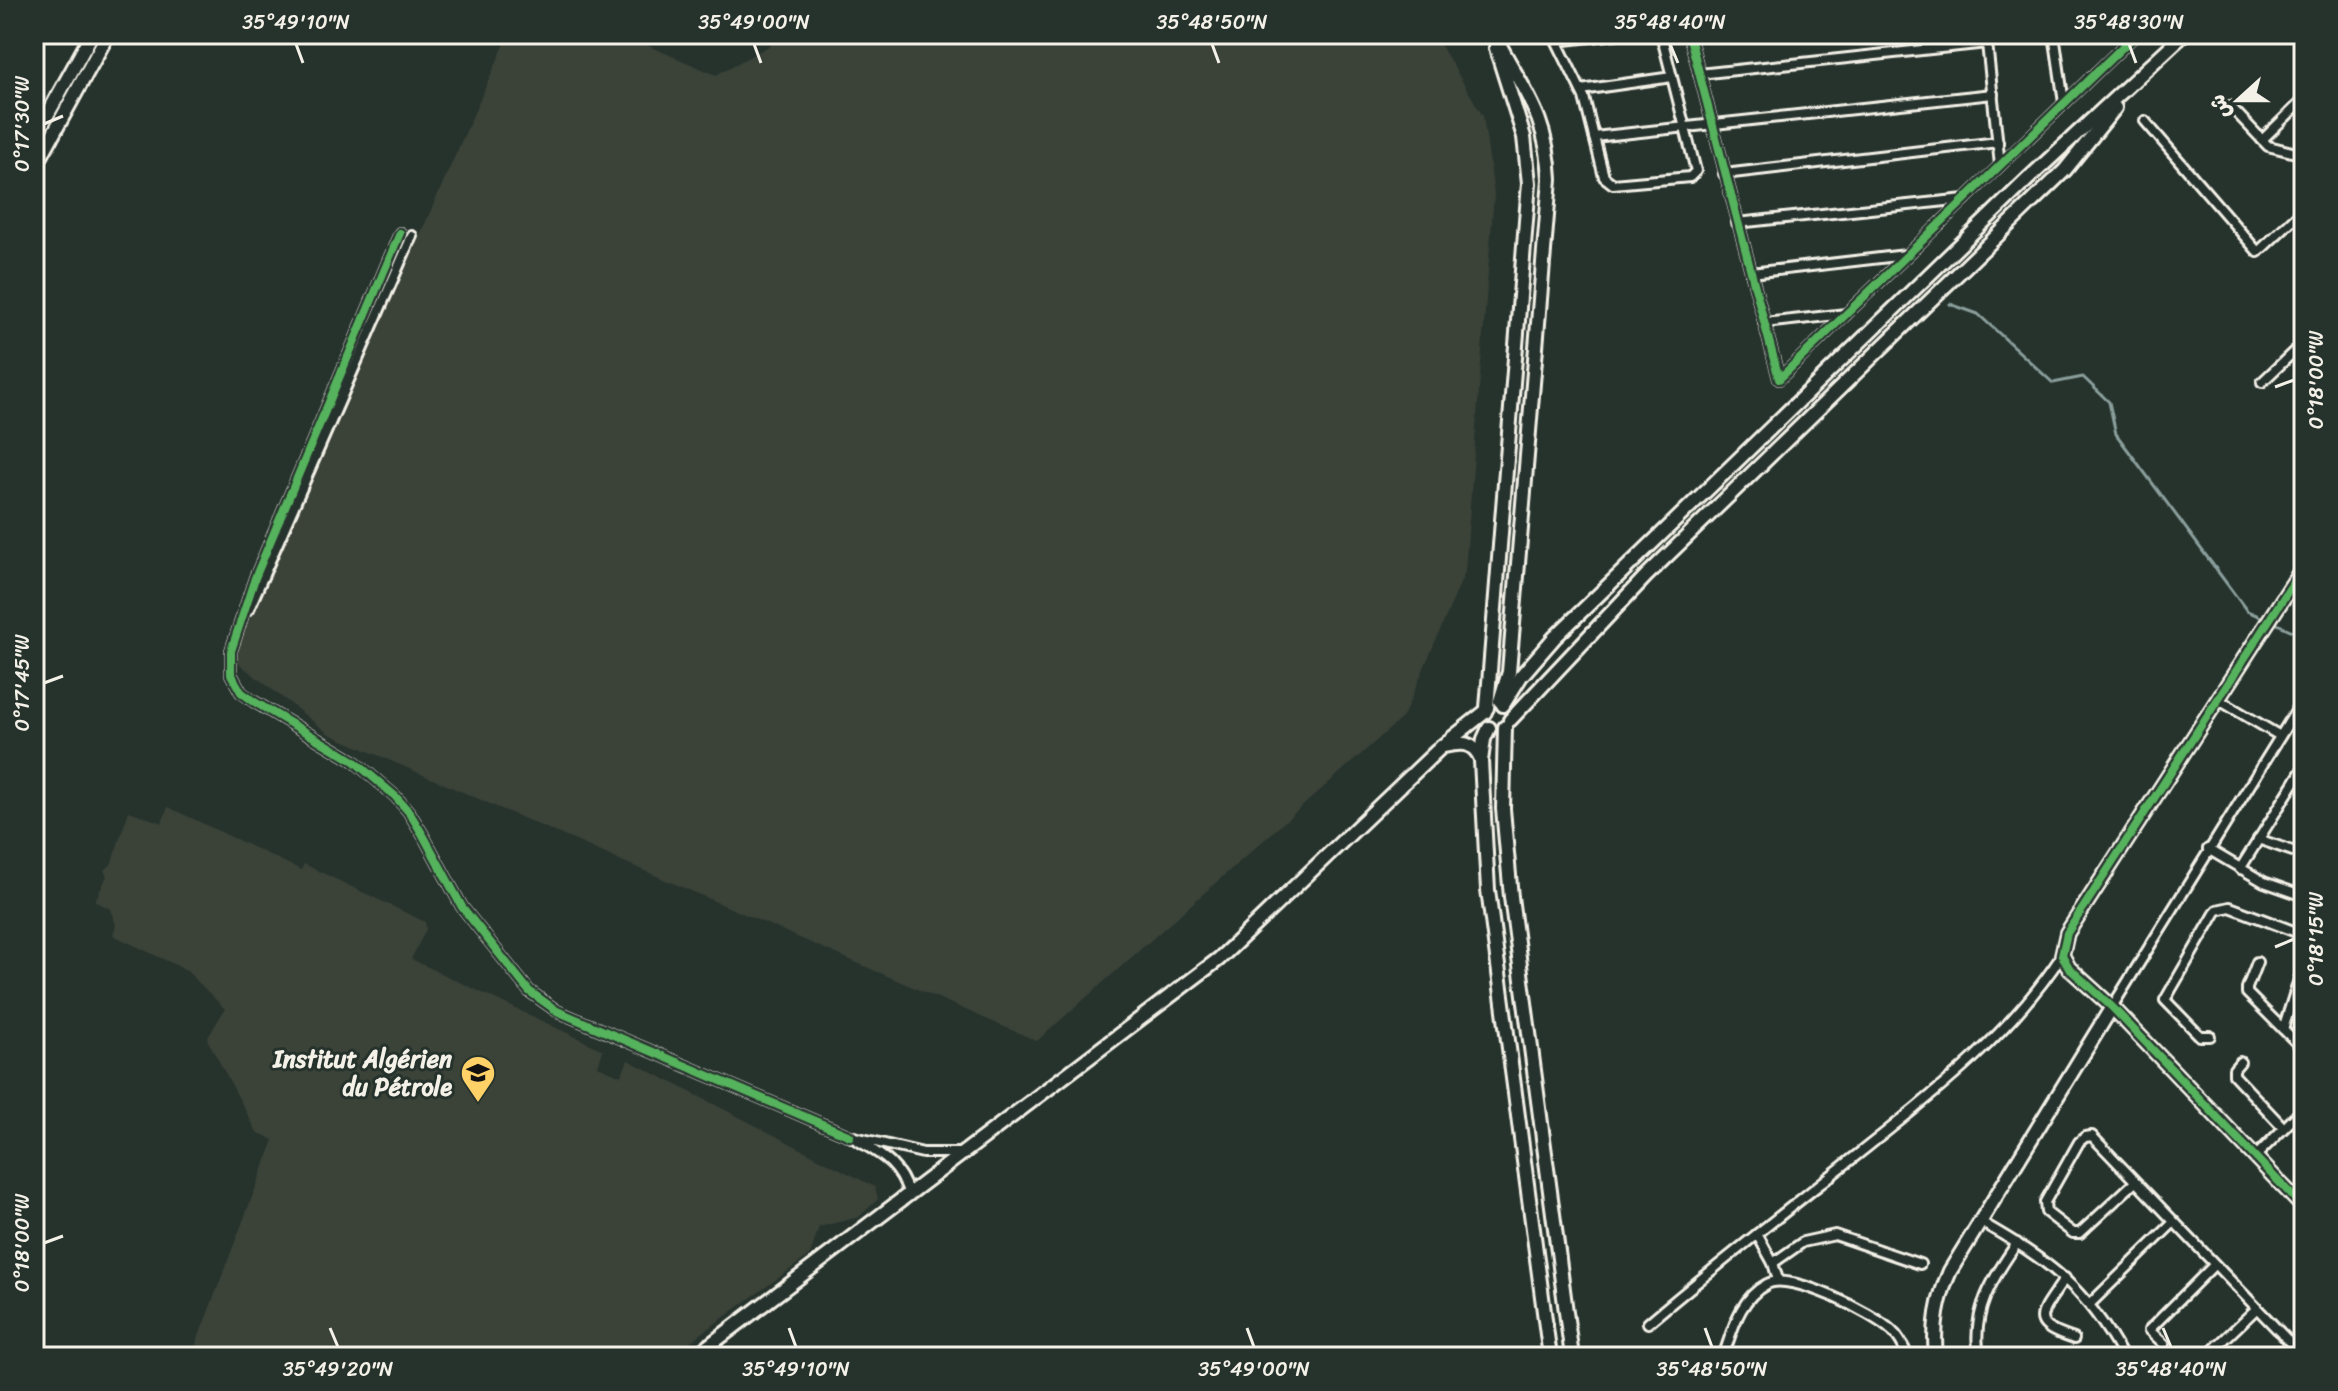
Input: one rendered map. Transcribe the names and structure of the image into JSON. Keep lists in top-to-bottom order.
{
  "places": {
    "school or university": ["Institut Algérien du Pétrole"]
  },
  "north": "left",
  "coordinates": [
    "35°49'10\"N",
    "35°49'00\"N",
    "35°48'50\"N",
    "35°48'40\"N",
    "35°48'30\"N",
    "0°17'30\"W",
    "0°18'00\"W",
    "0°17'45\"W",
    "0°18'15\"W",
    "35°49'20\"N"
  ]
}
